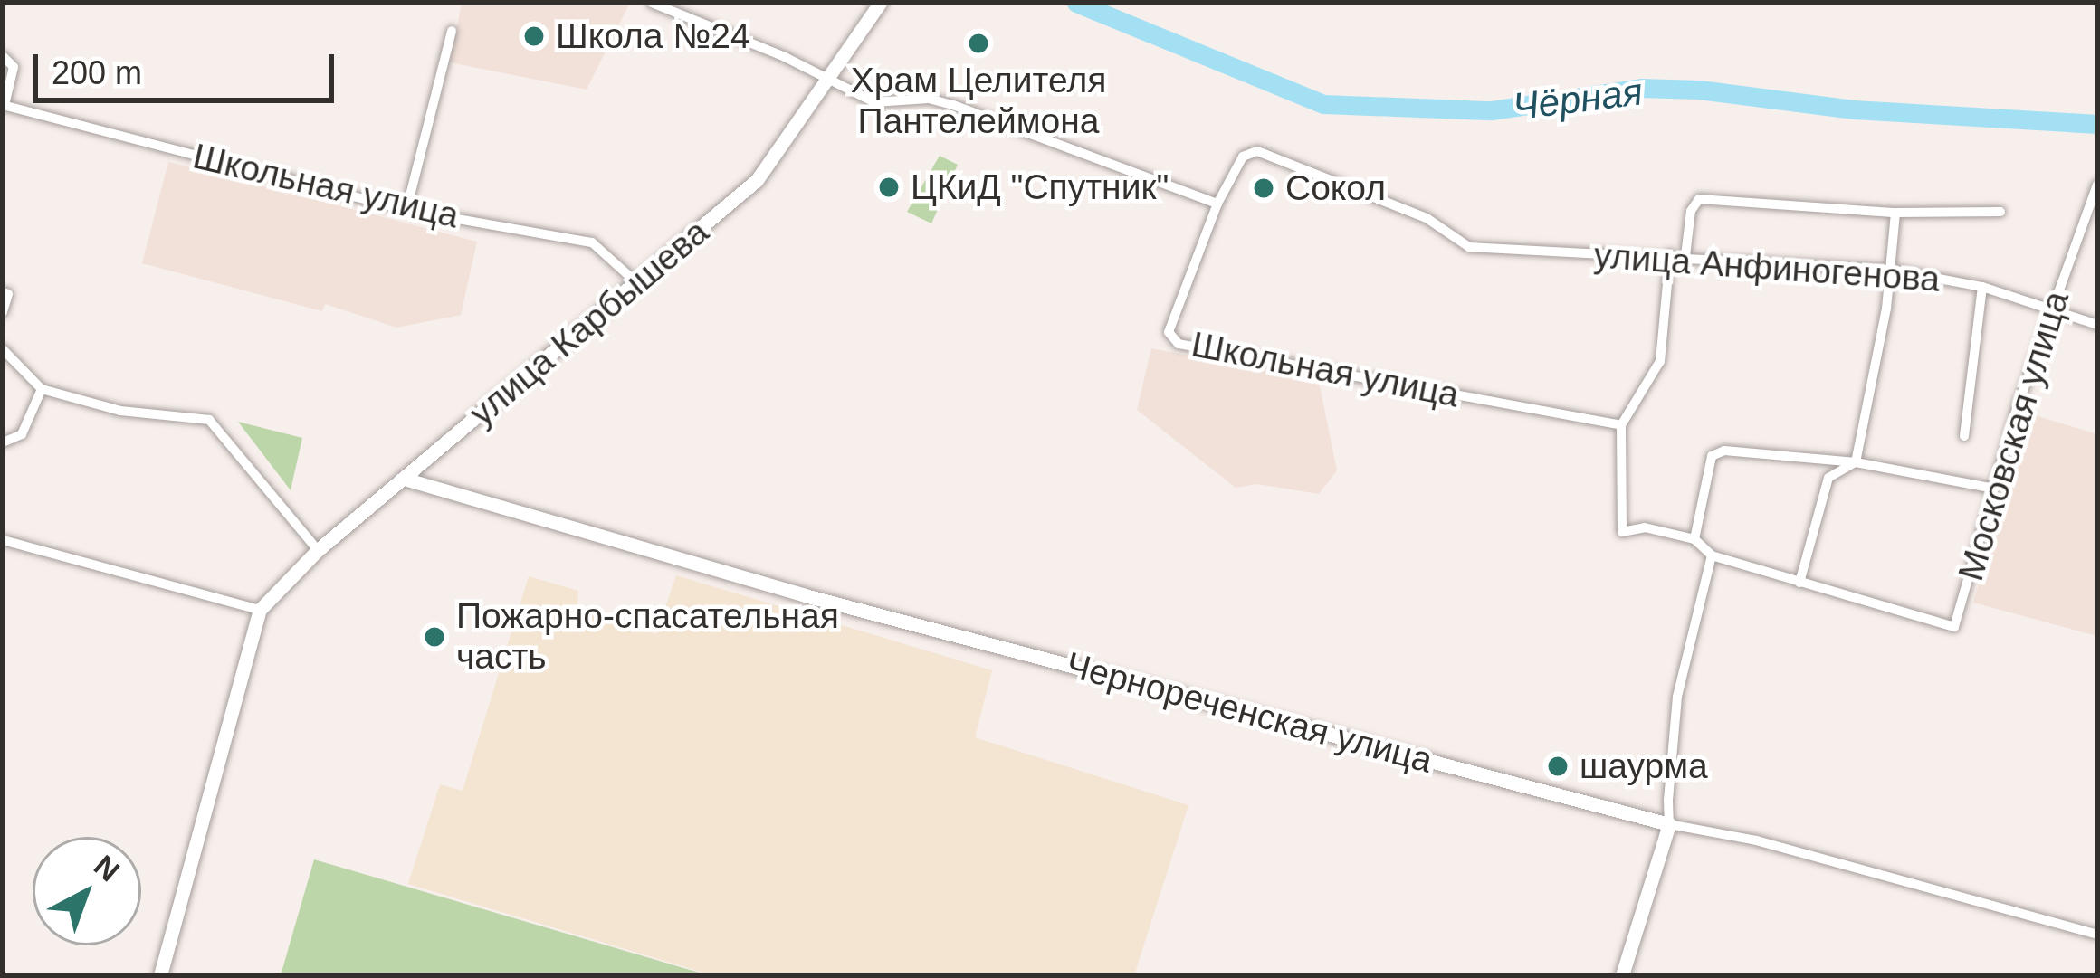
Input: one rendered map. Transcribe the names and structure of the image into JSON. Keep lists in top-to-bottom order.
{
  "streets": {
    "main road": ["улица Карбышева", "Чернореченская улица"],
    "street": ["Школьная улица", "улица Анфиногенова", "Московская улица"]
  },
  "crossings": [
    ["Школьная улица", "улица Анфиногенова"],
    ["Школьная улица", "улица Карбышева"],
    ["улица Анфиногенова", "Московская улица"],
    ["улица Карбышева", "Чернореченская улица"]
  ],
  "water": ["Чёрная"],
  "places": [
    "Школа №24",
    "Храм Целителя Пантелеймона",
    "ЦКиД \"Спутник\"",
    "Сокол",
    "Пожарно-спасательная часть",
    "шаурма"
  ],
  "scale_bar": "200 m",
  "north": "top right"
}
